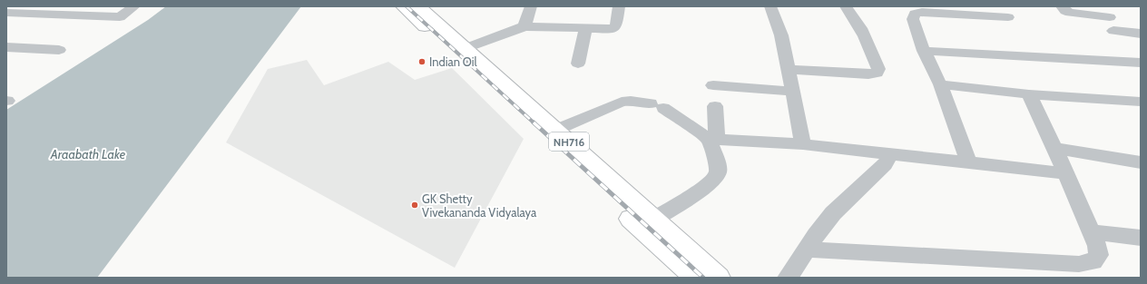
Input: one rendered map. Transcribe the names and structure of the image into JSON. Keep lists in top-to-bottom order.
{
  "streets": {
    "highway": ["NH716"]
  },
  "water": ["Araabath Lake"],
  "places": ["Indian Oil", "GK Shetty Vivekananda Vidyalaya"]
}
